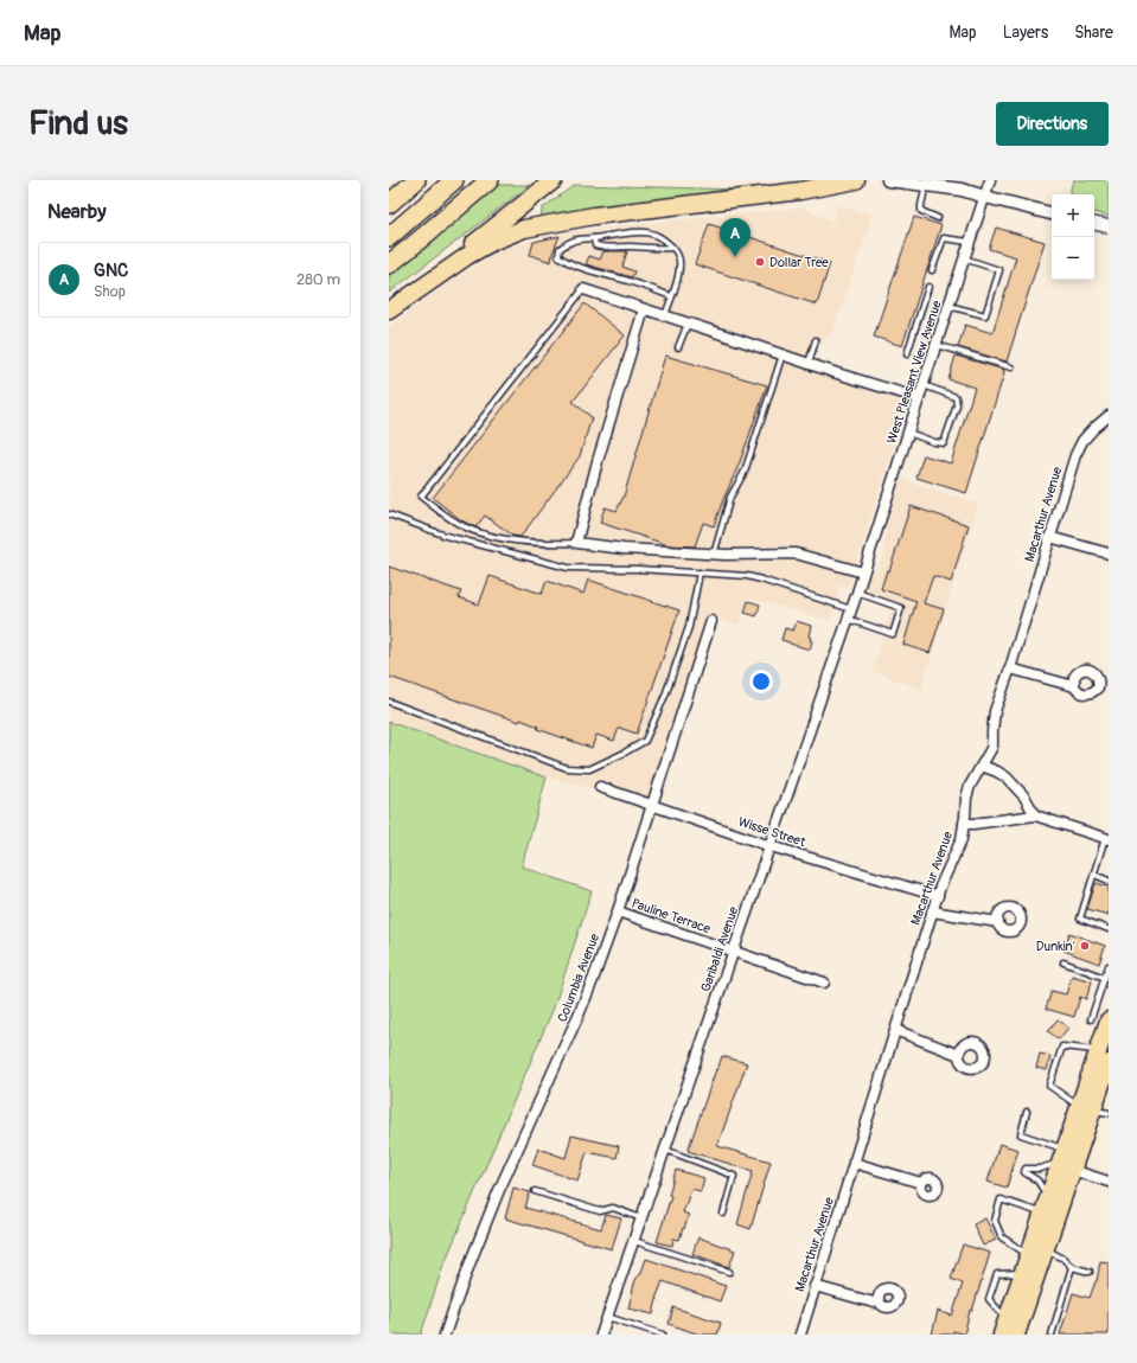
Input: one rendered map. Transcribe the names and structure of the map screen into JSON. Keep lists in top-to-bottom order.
{
  "streets": {
    "street": [
      "West Pleasant View Avenue",
      "Macarthur Avenue",
      "Wisse Street",
      "Pauline Terrace",
      "Garibaldi Avenue",
      "Columbia Avenue"
    ]
  },
  "crossings": [
    ["West Pleasant View Avenue", "Garibaldi Avenue"],
    ["Macarthur Avenue", "Wisse Street"],
    ["Wisse Street", "Garibaldi Avenue"],
    ["Wisse Street", "Columbia Avenue"],
    ["Pauline Terrace", "Garibaldi Avenue"],
    ["Pauline Terrace", "Columbia Avenue"]
  ],
  "places": ["Dollar Tree", "Dunkin'"],
  "page": {
    "header": "Map",
    "nav": ["Map", "Layers", "Share"],
    "buttons": "Directions",
    "title": "Find us",
    "heading": "Nearby",
    "map_buttons": ["+", "−"],
    "pins": "A",
    "list": [
      {
        "mark": "A",
        "name": "GNC",
        "note": "Shop",
        "value": "280 m"
      }
    ]
  }
}
